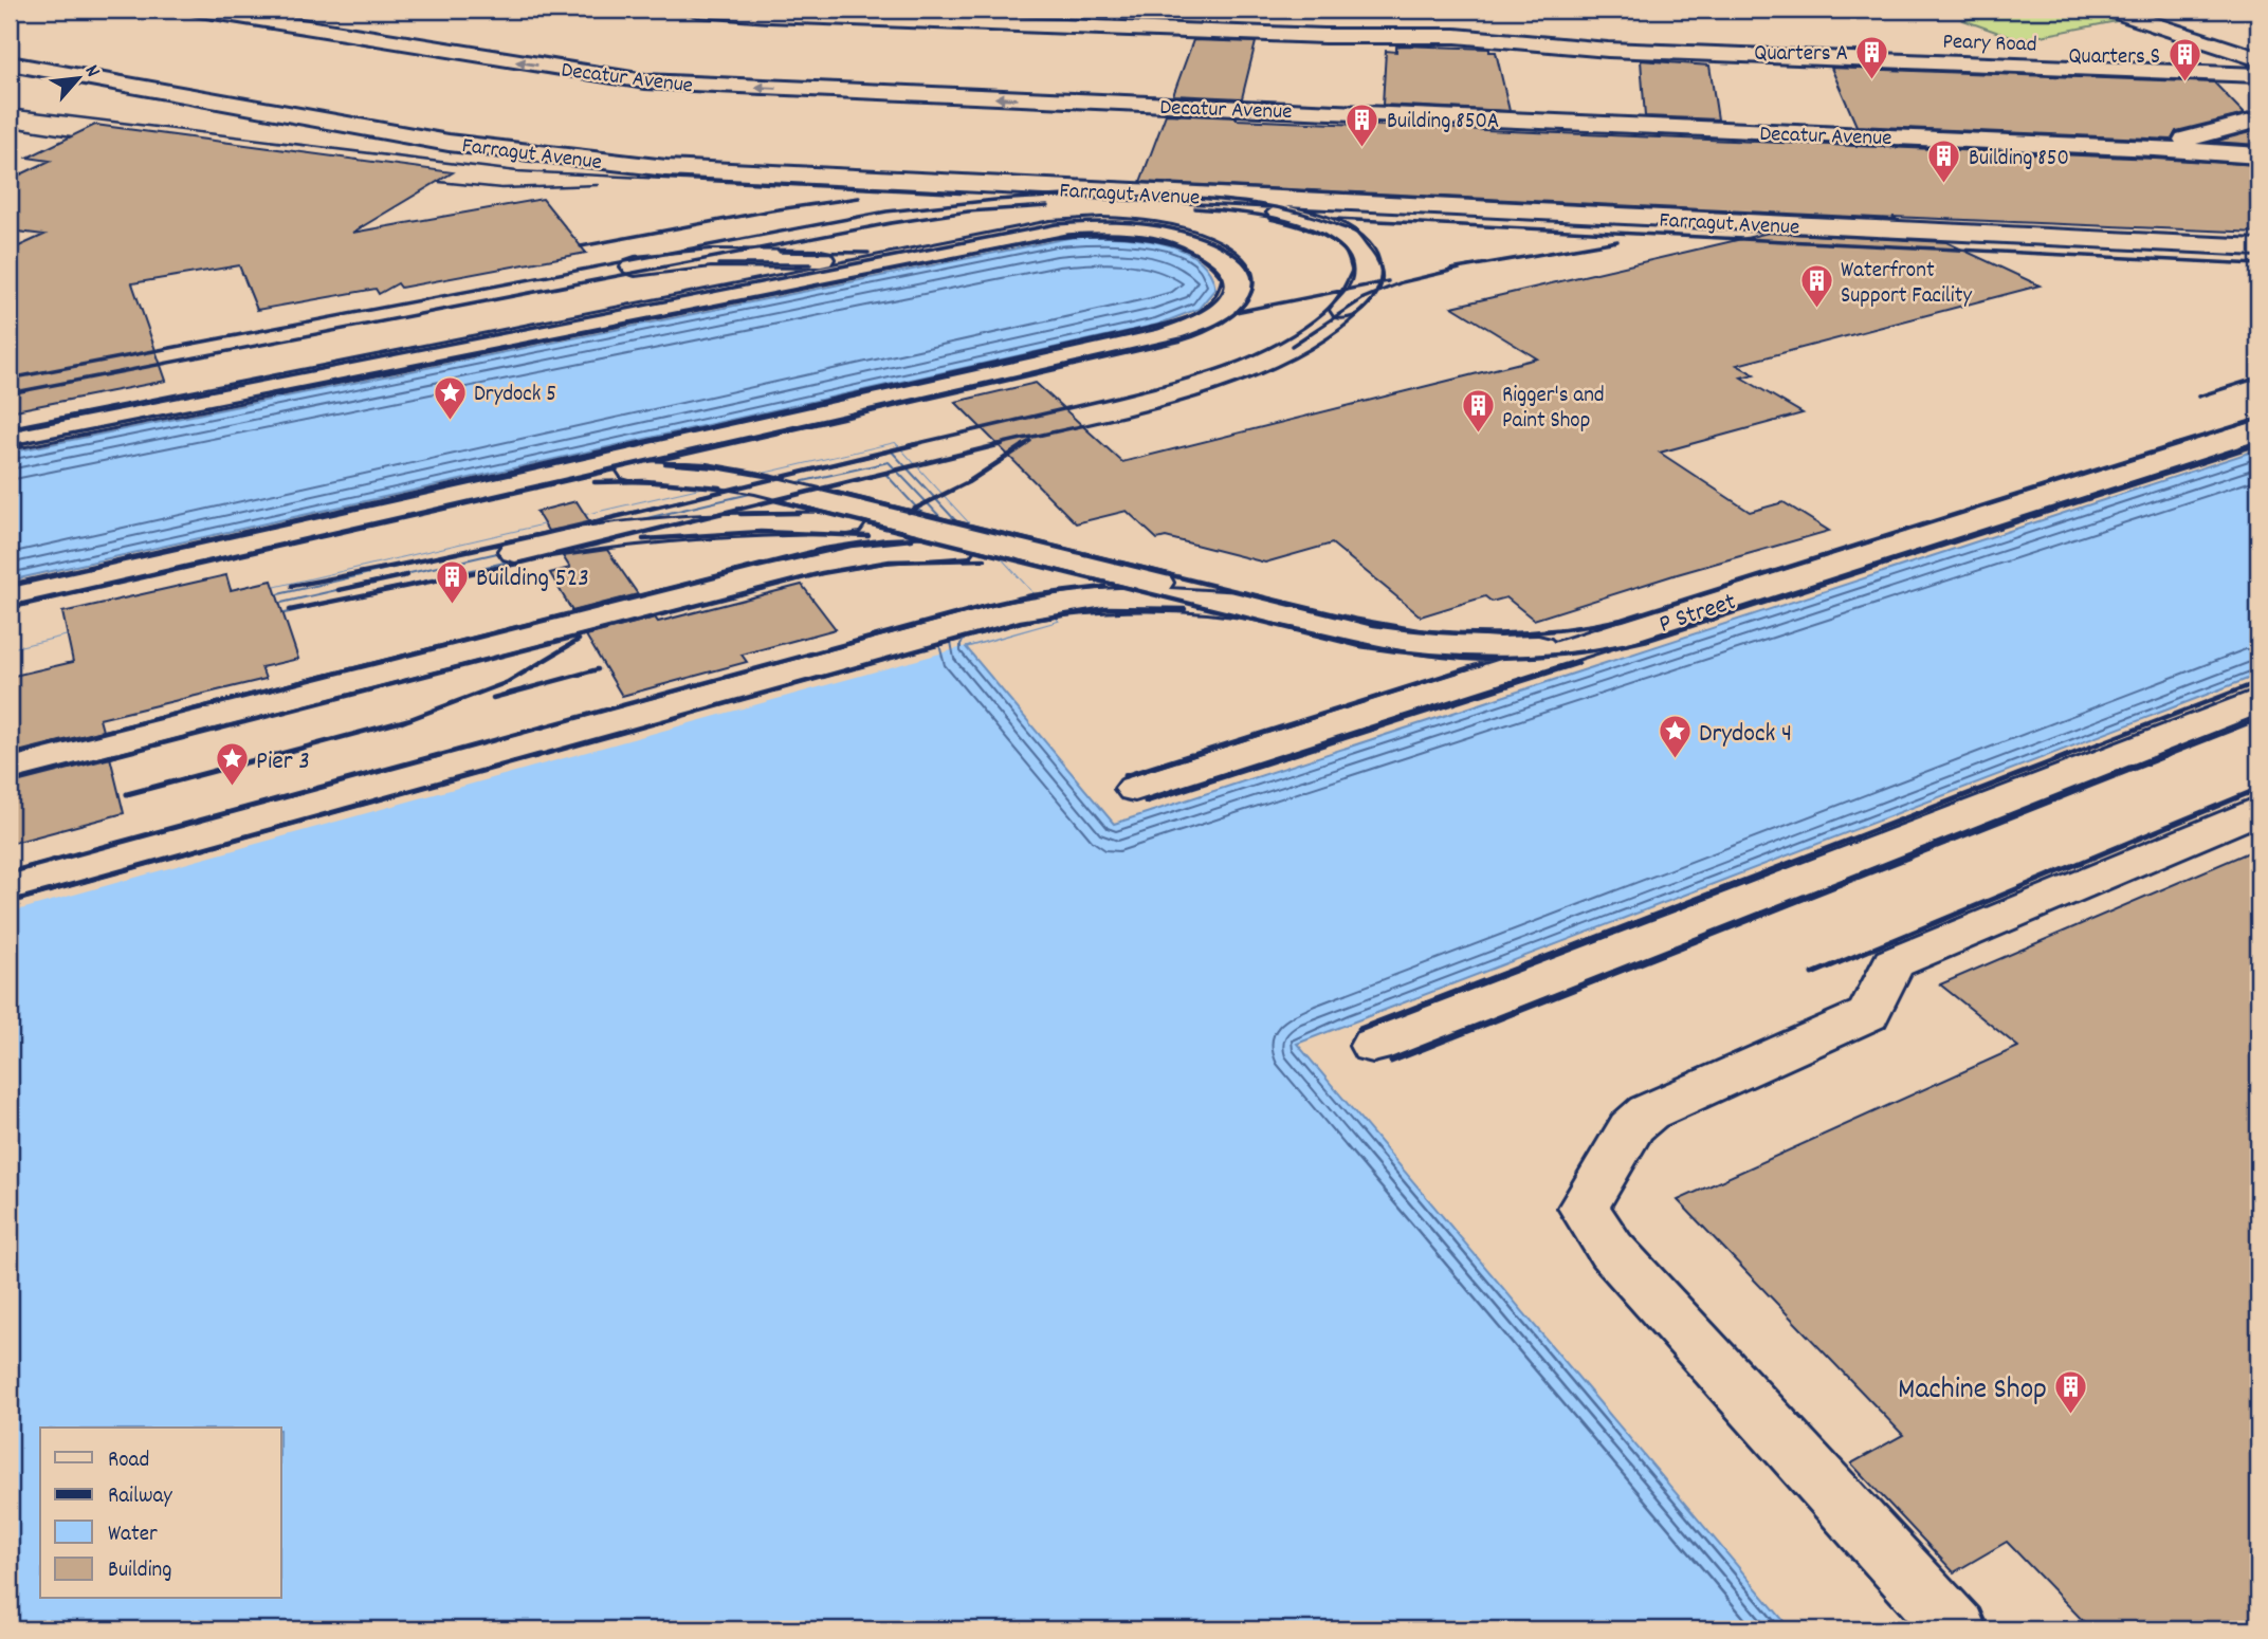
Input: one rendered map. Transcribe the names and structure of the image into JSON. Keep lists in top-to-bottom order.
{
  "streets": {
    "street": [
      "Peary Road",
      "Decatur Avenue",
      "Farragut Avenue",
      "P Street"
    ]
  },
  "places": {
    "building": [
      "Quarters A",
      "Quarters S",
      "Building 850A",
      "Building 850",
      "Waterfront Support Facility",
      "Rigger's and Paint Shop",
      "Building 523",
      "Machine Shop"
    ],
    "place": ["Drydock 5", "Drydock 4", "Pier 3"]
  },
  "legend": [
    "Road",
    "Railway",
    "Water",
    "Building"
  ],
  "north": "top right"
}
